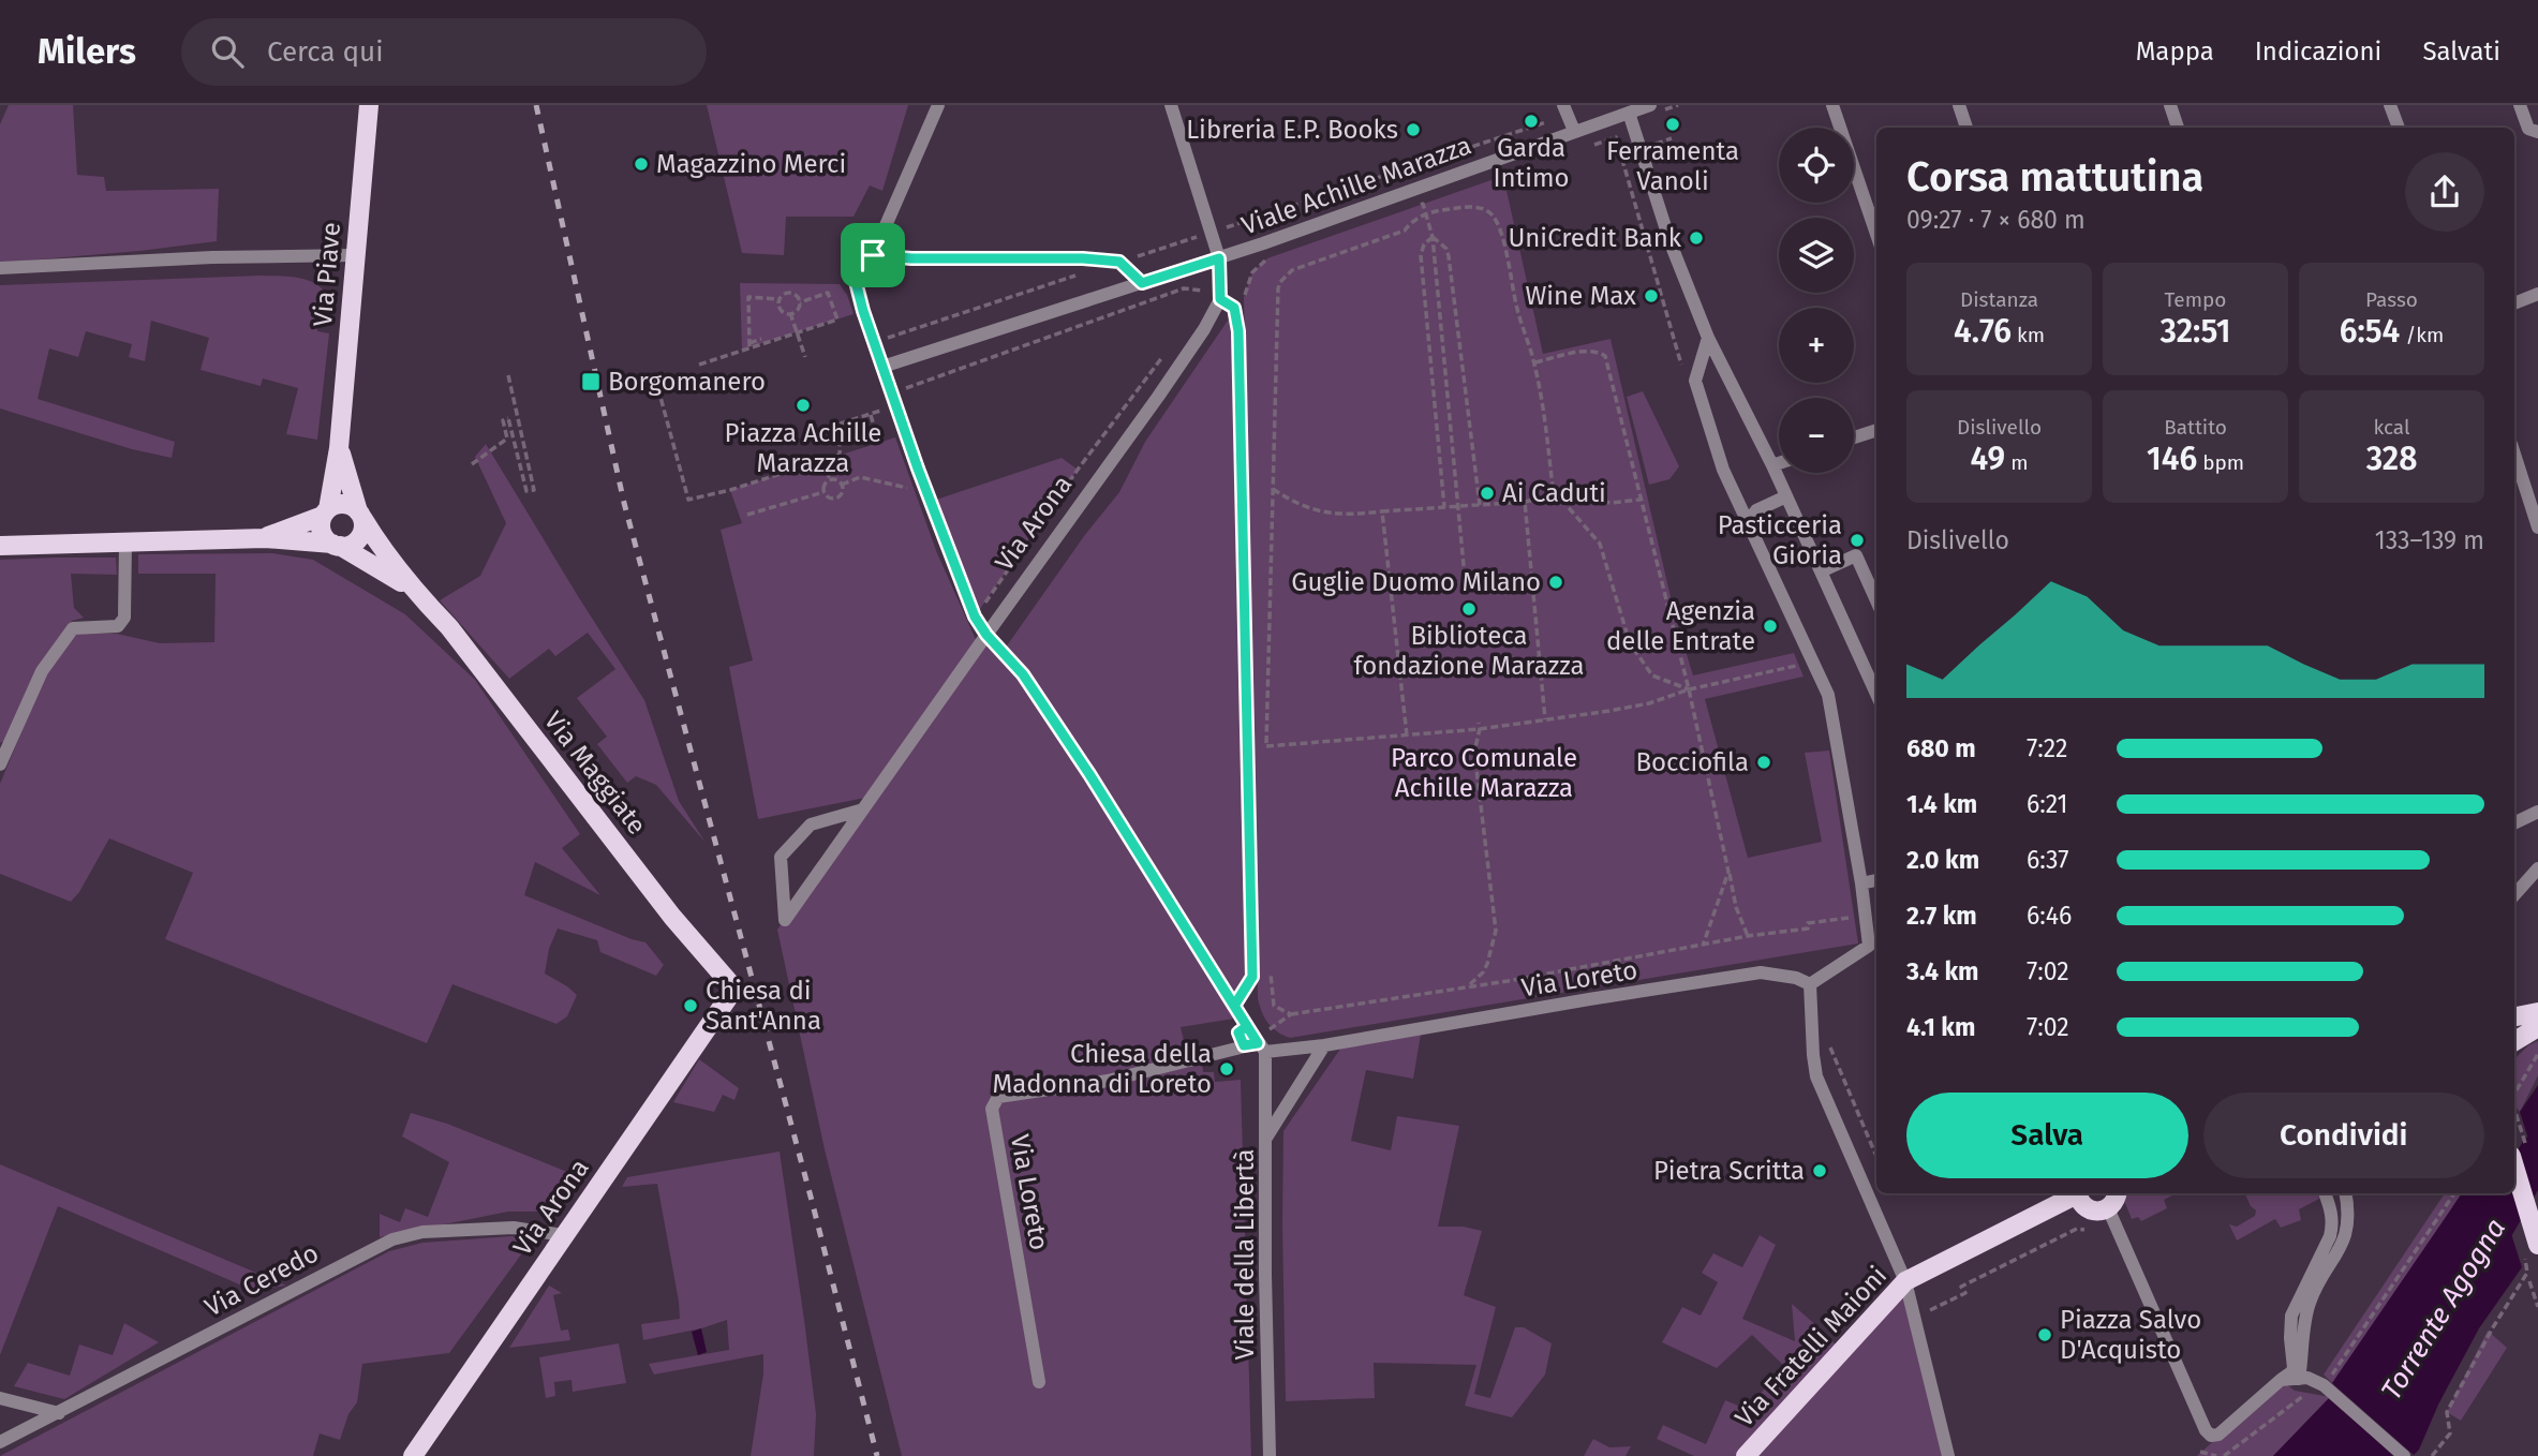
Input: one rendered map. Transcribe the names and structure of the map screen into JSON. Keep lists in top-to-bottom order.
{
  "streets": {
    "main road": [
      "Via Piave",
      "Via Arona",
      "Via Maggiate",
      "Via Fratelli Maioni"
    ],
    "street": [
      "Viale Achille Marazza",
      "Via Loreto",
      "Viale della Libertà",
      "Via Ceredo"
    ]
  },
  "crossings": [
    ["Via Piave", "Via Maggiate"],
    ["Via Arona", "Via Maggiate"],
    ["Via Arona", "Via Ceredo"],
    ["Via Loreto", "Viale della Libertà"]
  ],
  "water": ["Torrente Agogna"],
  "parks": ["Parco Comunale Achille Marazza"],
  "places": {
    "other": [
      "Garda Intimo",
      "Ferramenta Vanoli",
      "Libreria E.P. Books",
      "Magazzino Merci",
      "UniCredit Bank",
      "Wine Max",
      "Piazza Achille Marazza",
      "Ai Caduti",
      "Pasticceria Gioria",
      "Guglie Duomo Milano",
      "Biblioteca fondazione Marazza",
      "Agenzia delle Entrate",
      "Bocciofila",
      "Chiesa di Sant'Anna",
      "Chiesa della Madonna di Loreto",
      "Pietra Scritta",
      "Piazza Salvo D'Acquisto"
    ],
    "transit": ["Borgomanero"]
  },
  "page": {
    "header": "Milers",
    "search": "Cerca qui",
    "nav": ["Mappa", "Indicazioni", "Salvati"],
    "map_buttons": ["+", "−"],
    "heading": ["Corsa mattutina", "09:27 · 7 × 680 m"],
    "stats": [
      ["Distanza", "4.76 km"],
      ["Tempo", "32:51"],
      ["Passo", "6:54 /km"],
      ["Dislivello", "49 m"],
      ["Battito", "146 bpm"],
      ["kcal", "328"]
    ],
    "chart": ["Dislivello", "133–139 m"],
    "list": [
      {
        "name": "680 m",
        "note": "7:22"
      },
      {
        "name": "1.4 km",
        "note": "6:21"
      },
      {
        "name": "2.0 km",
        "note": "6:37"
      },
      {
        "name": "2.7 km",
        "note": "6:46"
      },
      {
        "name": "3.4 km",
        "note": "7:02"
      },
      {
        "name": "4.1 km",
        "note": "7:02"
      }
    ],
    "buttons": ["Salva", "Condividi"]
  }
}
